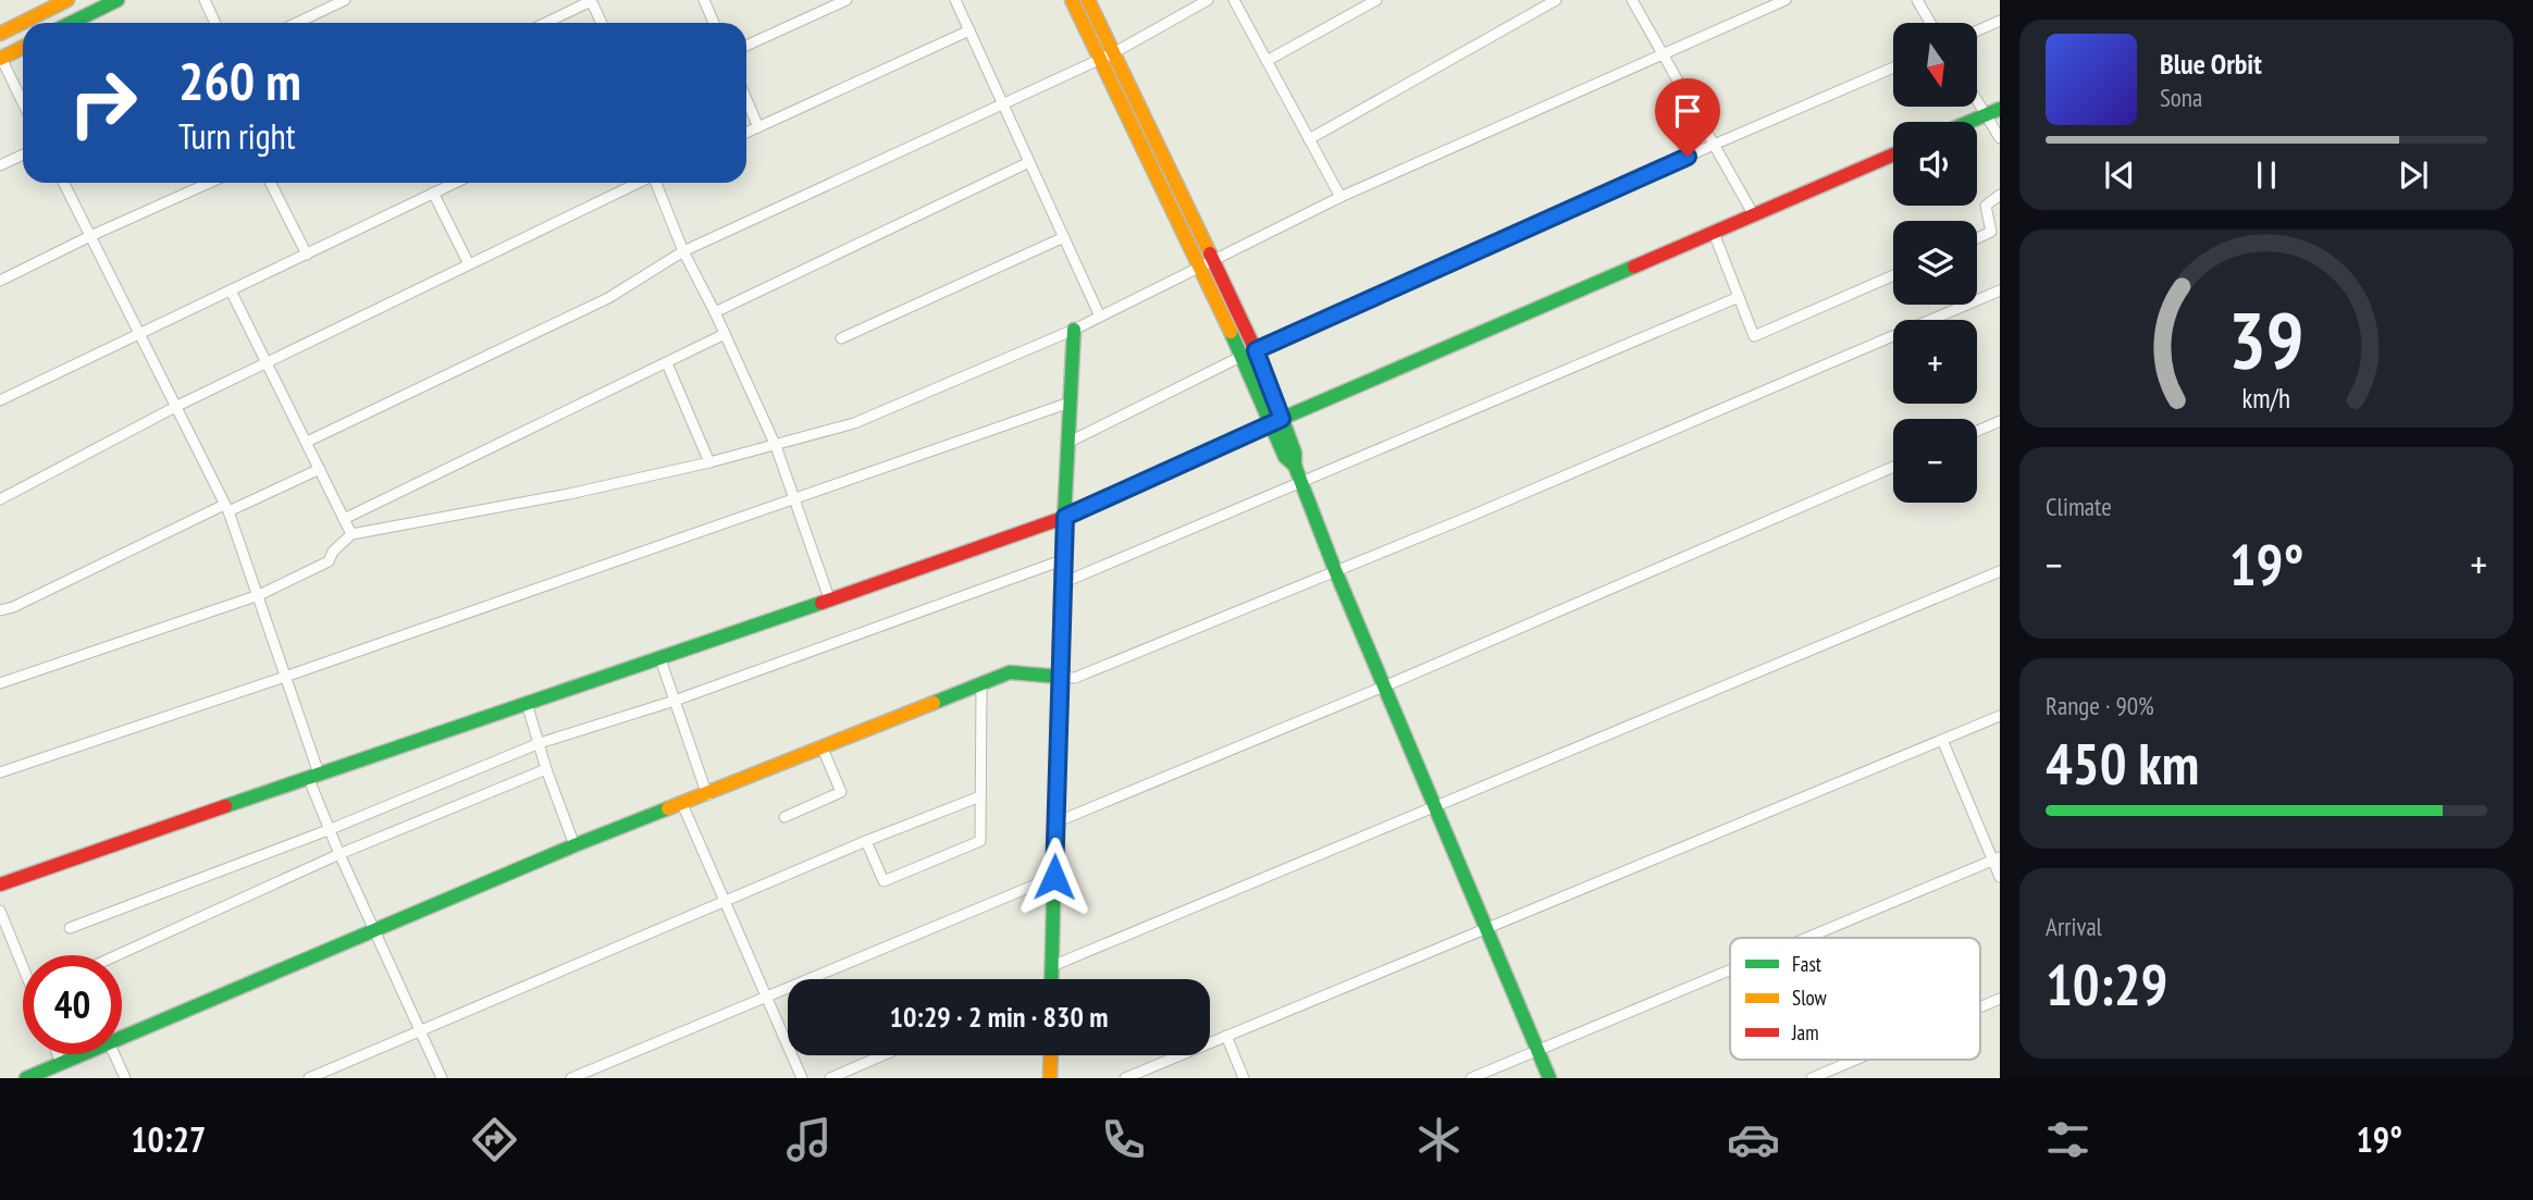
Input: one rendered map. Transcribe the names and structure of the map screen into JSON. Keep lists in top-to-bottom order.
{
  "legend": ["Fast", "Slow", "Jam"],
  "north": "bottom",
  "page": {
    "map_buttons": ["+", "−"],
    "turn": ["260 m", "Turn right"],
    "song": ["Blue Orbit", "Sona"],
    "tile": [
      "Climate",
      ["Range · 90%", "450 km"],
      ["Arrival", "10:29"]
    ],
    "heat": ["−", "19°", "+"],
    "limit": "40",
    "trip": "10:29 · 2 min · 830 m",
    "tabs": ["10:27", "19°"],
    "gauge": ["39", "km/h"]
  }
}
